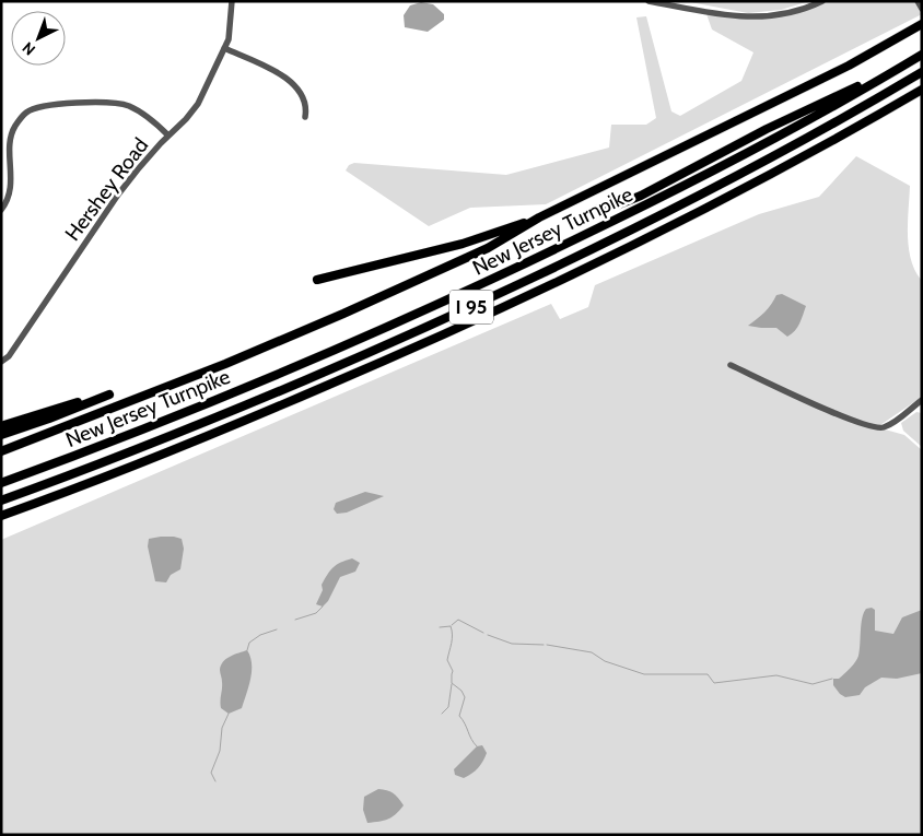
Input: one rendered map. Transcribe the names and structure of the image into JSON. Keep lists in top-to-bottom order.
{
  "streets": {
    "highway": ["New Jersey Turnpike", "I 95"],
    "street": ["Hershey Road"]
  },
  "north": "bottom left"
}
